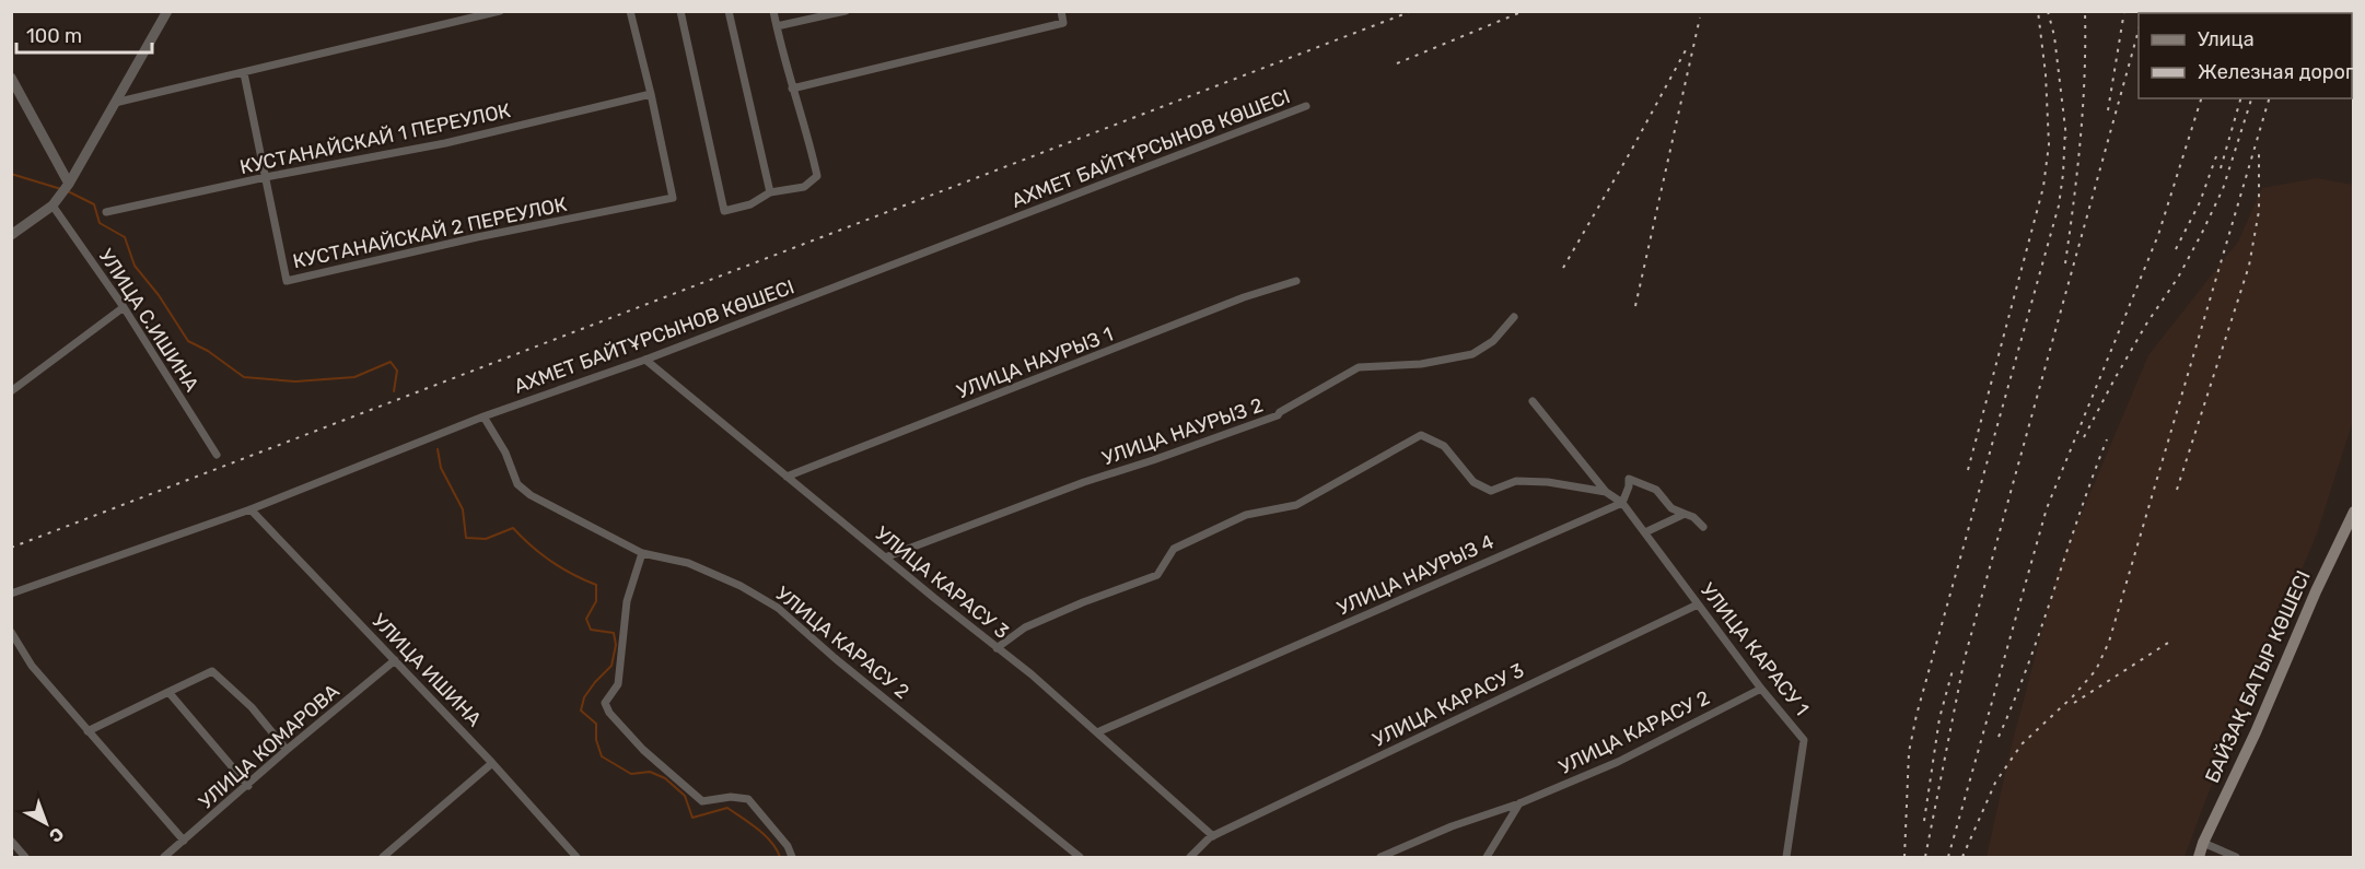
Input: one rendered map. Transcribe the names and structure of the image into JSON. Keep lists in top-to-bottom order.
{
  "streets": {
    "main road": ["БАЙЗАҚ БАТЫР КӨШЕСІ"],
    "street": [
      "КУСТАНАЙСКАЙ 1 ПЕРЕУЛОК",
      "АХМЕТ БАЙТҰРСЫНОВ КӨШЕСІ",
      "КУСТАНАЙСКАЙ 2 ПЕРЕУЛОК",
      "УЛИЦА С.ИШИНА",
      "УЛИЦА НАУРЫЗ 1",
      "УЛИЦА НАУРЫЗ 2",
      "УЛИЦА НАУРЫЗ 4",
      "УЛИЦА КАРАСУ 3",
      "УЛИЦА КАРАСУ 2",
      "УЛИЦА КАРАСУ 1",
      "УЛИЦА ИШИНА",
      "УЛИЦА КОМАРОВА"
    ]
  },
  "crossings": [
    ["КУСТАНАЙСКАЙ 1 ПЕРЕУЛОК", "КУСТАНАЙСКАЙ 2 ПЕРЕУЛОК"],
    ["АХМЕТ БАЙТҰРСЫНОВ КӨШЕСІ", "УЛИЦА КАРАСУ 3"],
    ["АХМЕТ БАЙТҰРСЫНОВ КӨШЕСІ", "УЛИЦА КАРАСУ 2"],
    ["АХМЕТ БАЙТҰРСЫНОВ КӨШЕСІ", "УЛИЦА ИШИНА"],
    ["УЛИЦА НАУРЫЗ 1", "УЛИЦА КАРАСУ 3"],
    ["УЛИЦА НАУРЫЗ 2", "УЛИЦА КАРАСУ 3"],
    ["УЛИЦА НАУРЫЗ 4", "УЛИЦА КАРАСУ 3"],
    ["УЛИЦА НАУРЫЗ 4", "УЛИЦА КАРАСУ 1"],
    ["УЛИЦА КАРАСУ 3", "УЛИЦА КАРАСУ 1"],
    ["УЛИЦА КАРАСУ 2", "УЛИЦА КАРАСУ 1"],
    ["УЛИЦА ИШИНА", "УЛИЦА КОМАРОВА"]
  ],
  "legend": ["Улица", "Железная дорога"],
  "scale_bar": "100 m",
  "north": "bottom right"
}
